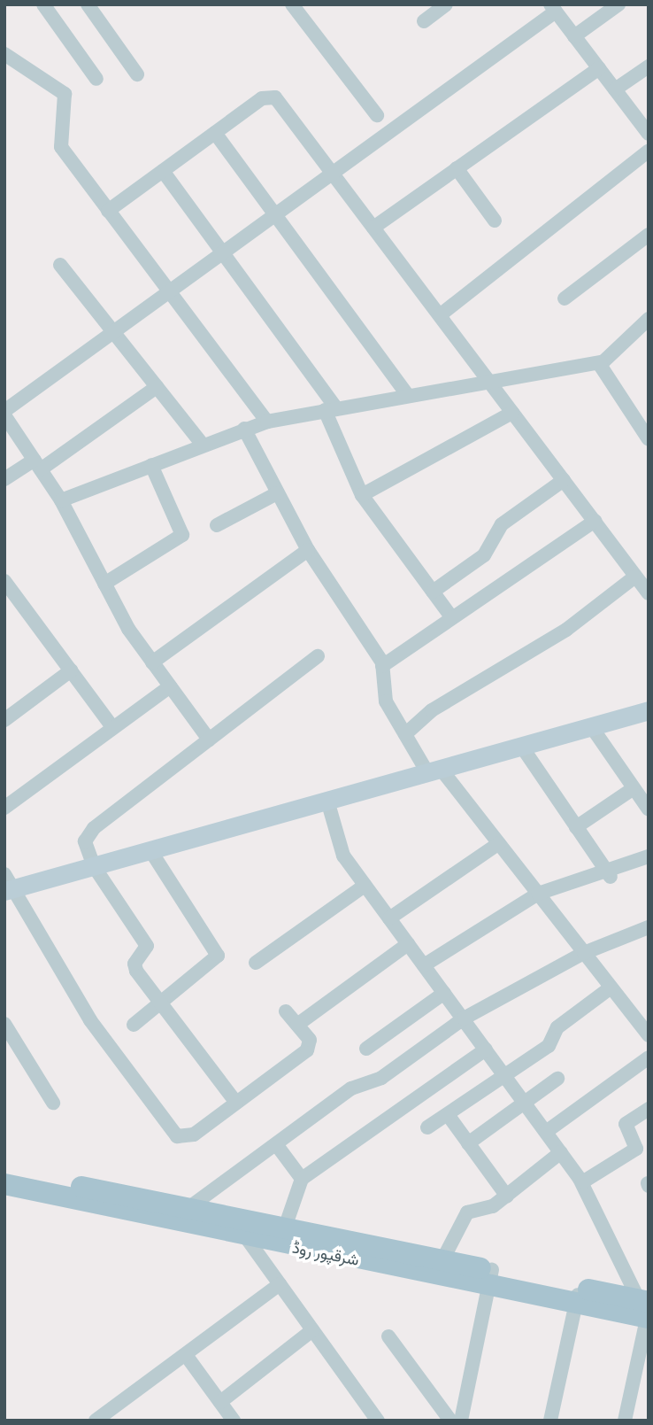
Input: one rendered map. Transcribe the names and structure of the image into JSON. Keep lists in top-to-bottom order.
{
  "streets": {
    "main road": ["شرقپور روڈ"]
  }
}
